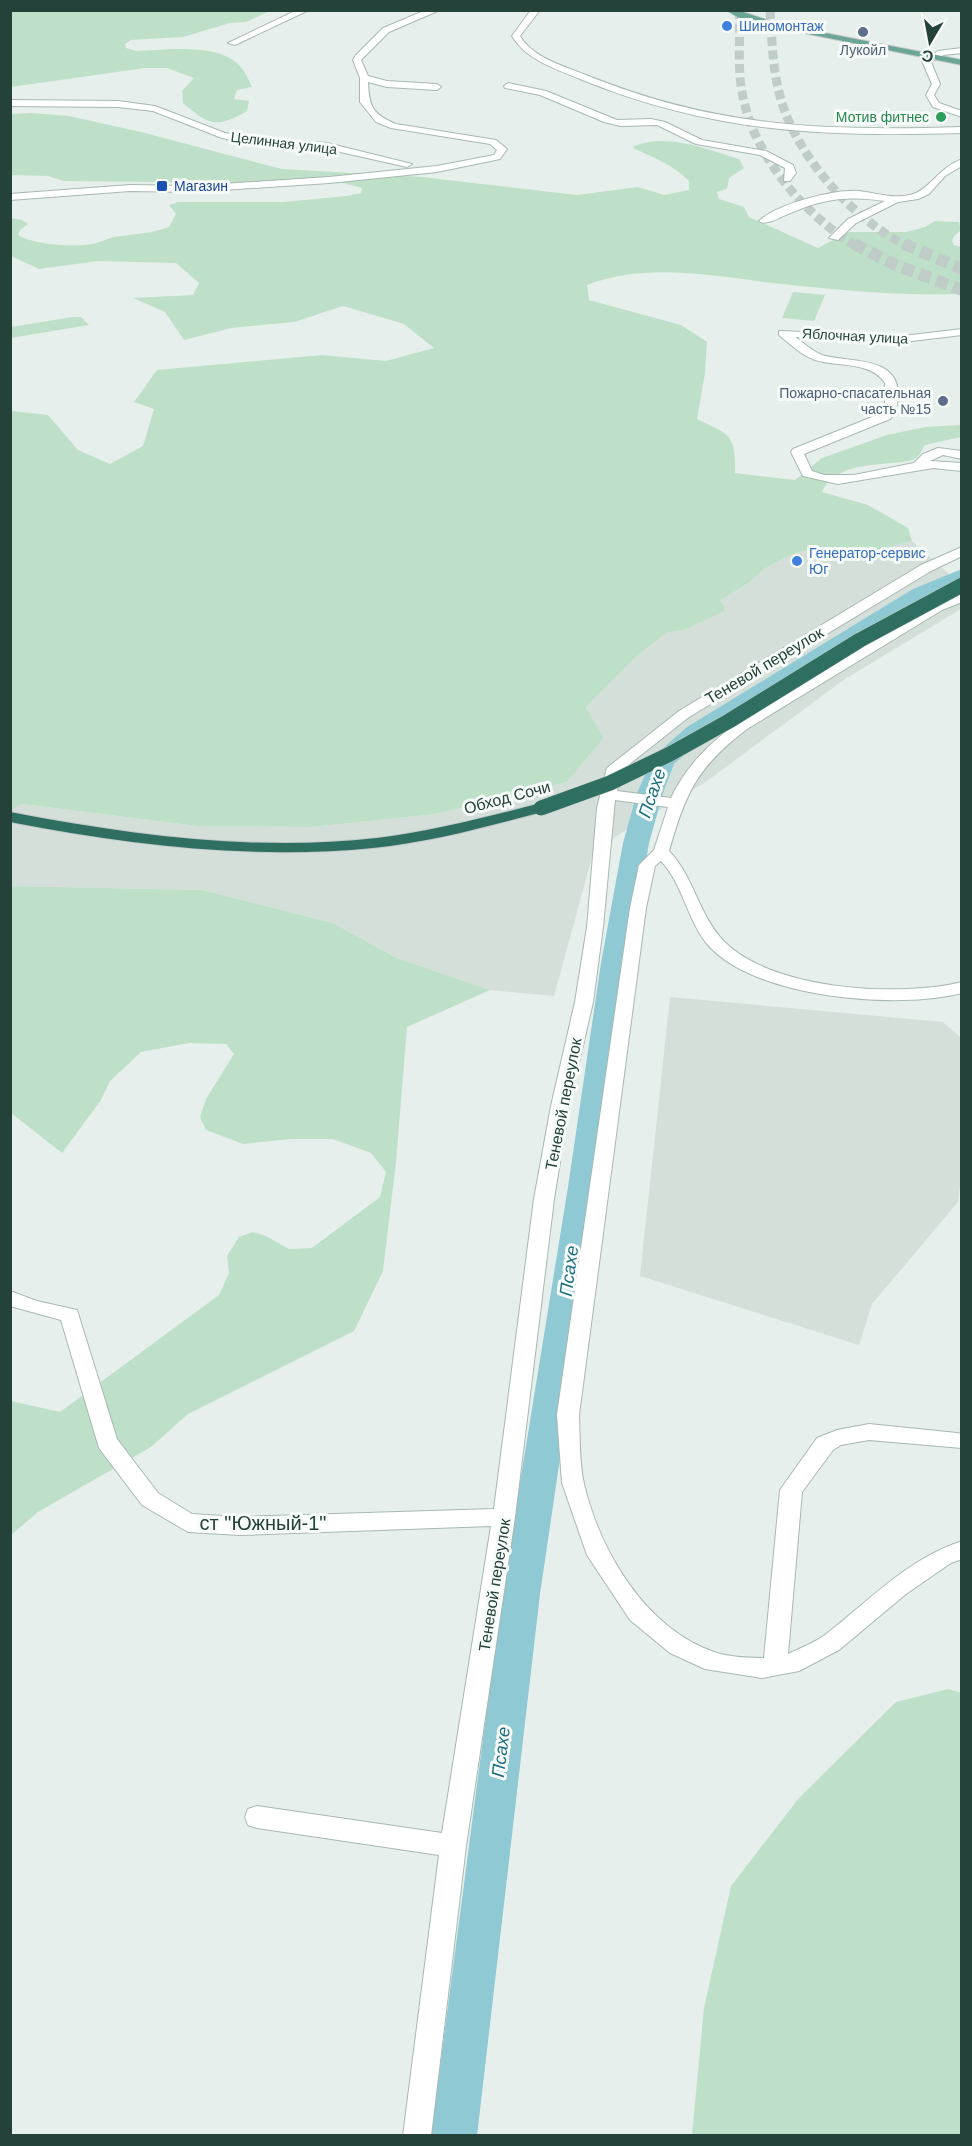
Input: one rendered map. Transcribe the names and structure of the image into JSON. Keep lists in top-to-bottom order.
{
  "streets": {
    "highway": ["Обход Сочи"],
    "street": [
      "Целинная улица",
      "Яблочная улица",
      "Теневой переулок",
      "ст \"Южный-1\""
    ]
  },
  "crossings": [
    ["Теневой переулок", "ст \"Южный-1\""]
  ],
  "water": ["Псахе"],
  "places": {
    "other": [
      "Шиномонтаж",
      "Лукойл",
      "Мотив фитнес",
      "Пожарно-спасательная часть №15",
      "Генератор-сервис Юг"
    ],
    "transit": ["Магазин"]
  },
  "north": "bottom"
}
